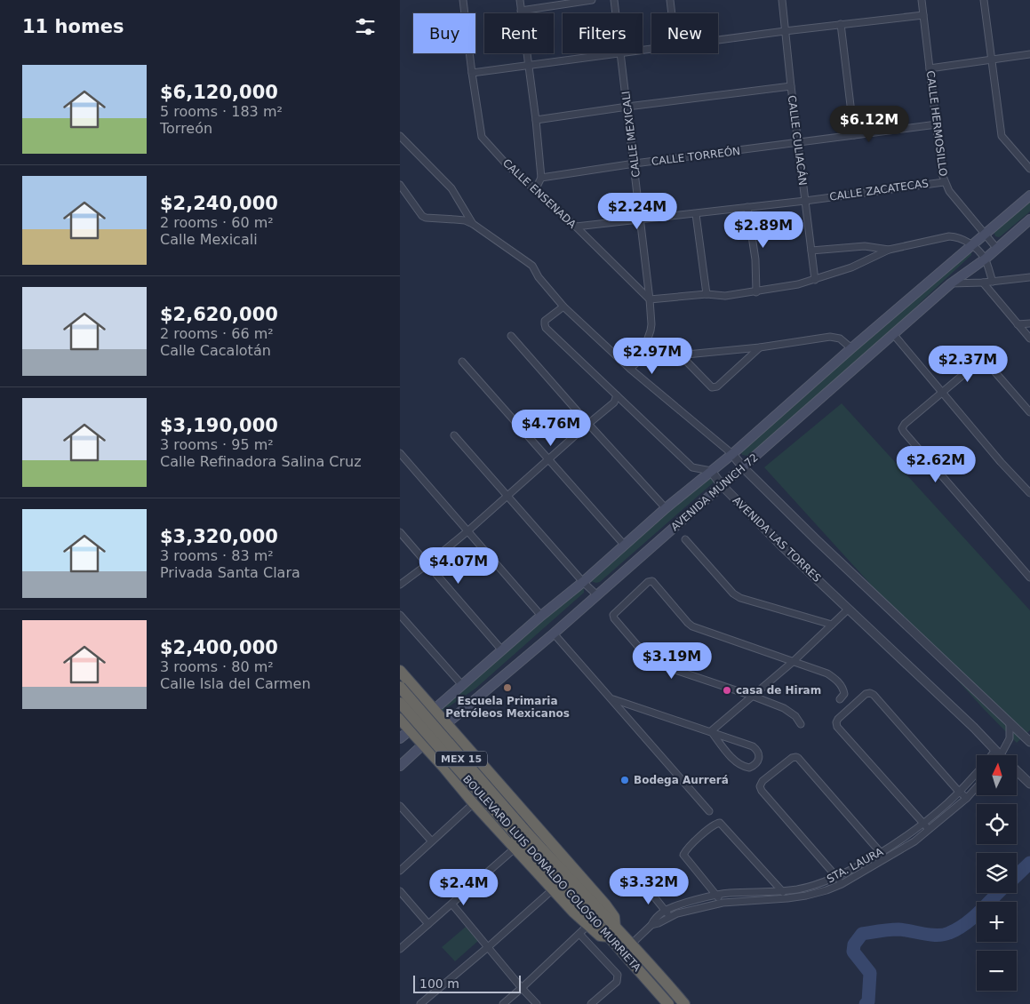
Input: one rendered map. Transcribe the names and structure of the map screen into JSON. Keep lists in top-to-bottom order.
{
  "streets": {
    "highway": ["AVENIDA MÚNICH 72", "MEX 15", "BOULEVARD LUIS DONALDO COLOSIO MURRIETA"],
    "street": [
      "CALLE HERMOSILLO",
      "CALLE MEXICALI",
      "CALLE CULIACÁN",
      "CALLE TORREÓN",
      "CALLE ZACATECAS",
      "CALLE ENSENADA",
      "AVENIDA LAS TORRES",
      "STA. LAURA"
    ]
  },
  "crossings": [
    ["CALLE HERMOSILLO", "CALLE TORREÓN"],
    ["CALLE HERMOSILLO", "CALLE ZACATECAS"],
    ["CALLE HERMOSILLO", "AVENIDA MÚNICH 72"],
    ["CALLE MEXICALI", "CALLE TORREÓN"],
    ["CALLE MEXICALI", "CALLE ZACATECAS"],
    ["CALLE MEXICALI", "CALLE ENSENADA"],
    ["CALLE CULIACÁN", "CALLE TORREÓN"],
    ["CALLE CULIACÁN", "CALLE ZACATECAS"],
    ["CALLE ZACATECAS", "CALLE ENSENADA"],
    ["AVENIDA MÚNICH 72", "AVENIDA LAS TORRES"]
  ],
  "places": ["Escuela Primaria Petróleos Mexicanos", "casa de Hiram", "Bodega Aurrerá"],
  "scale_bar": "100 m",
  "north": "top",
  "page": {
    "heading": "11 homes",
    "chip": [
      "Buy",
      "Rent",
      "Filters",
      "New"
    ],
    "list": [
      {
        "name": "$6,120,000",
        "note": "5 rooms · 183 m² · Torreón"
      },
      {
        "name": "$2,240,000",
        "note": "2 rooms · 60 m² · Calle Mexicali"
      },
      {
        "name": "$2,620,000",
        "note": "2 rooms · 66 m² · Calle Cacalotán"
      },
      {
        "name": "$3,190,000",
        "note": "3 rooms · 95 m² · Calle Refinadora Salina Cruz"
      },
      {
        "name": "$3,320,000",
        "note": "3 rooms · 83 m² · Privada Santa Clara"
      },
      {
        "name": "$2,400,000",
        "note": "3 rooms · 80 m² · Calle Isla del Carmen"
      }
    ],
    "price": [
      "$6.12M",
      "$2.24M",
      "$2.89M",
      "$2.97M",
      "$2.37M",
      "$4.76M",
      "$2.62M",
      "$4.07M",
      "$3.19M",
      "$3.32M",
      "$2.4M"
    ],
    "map_buttons": ["+", "−"],
    "scale": "100 m"
  }
}
